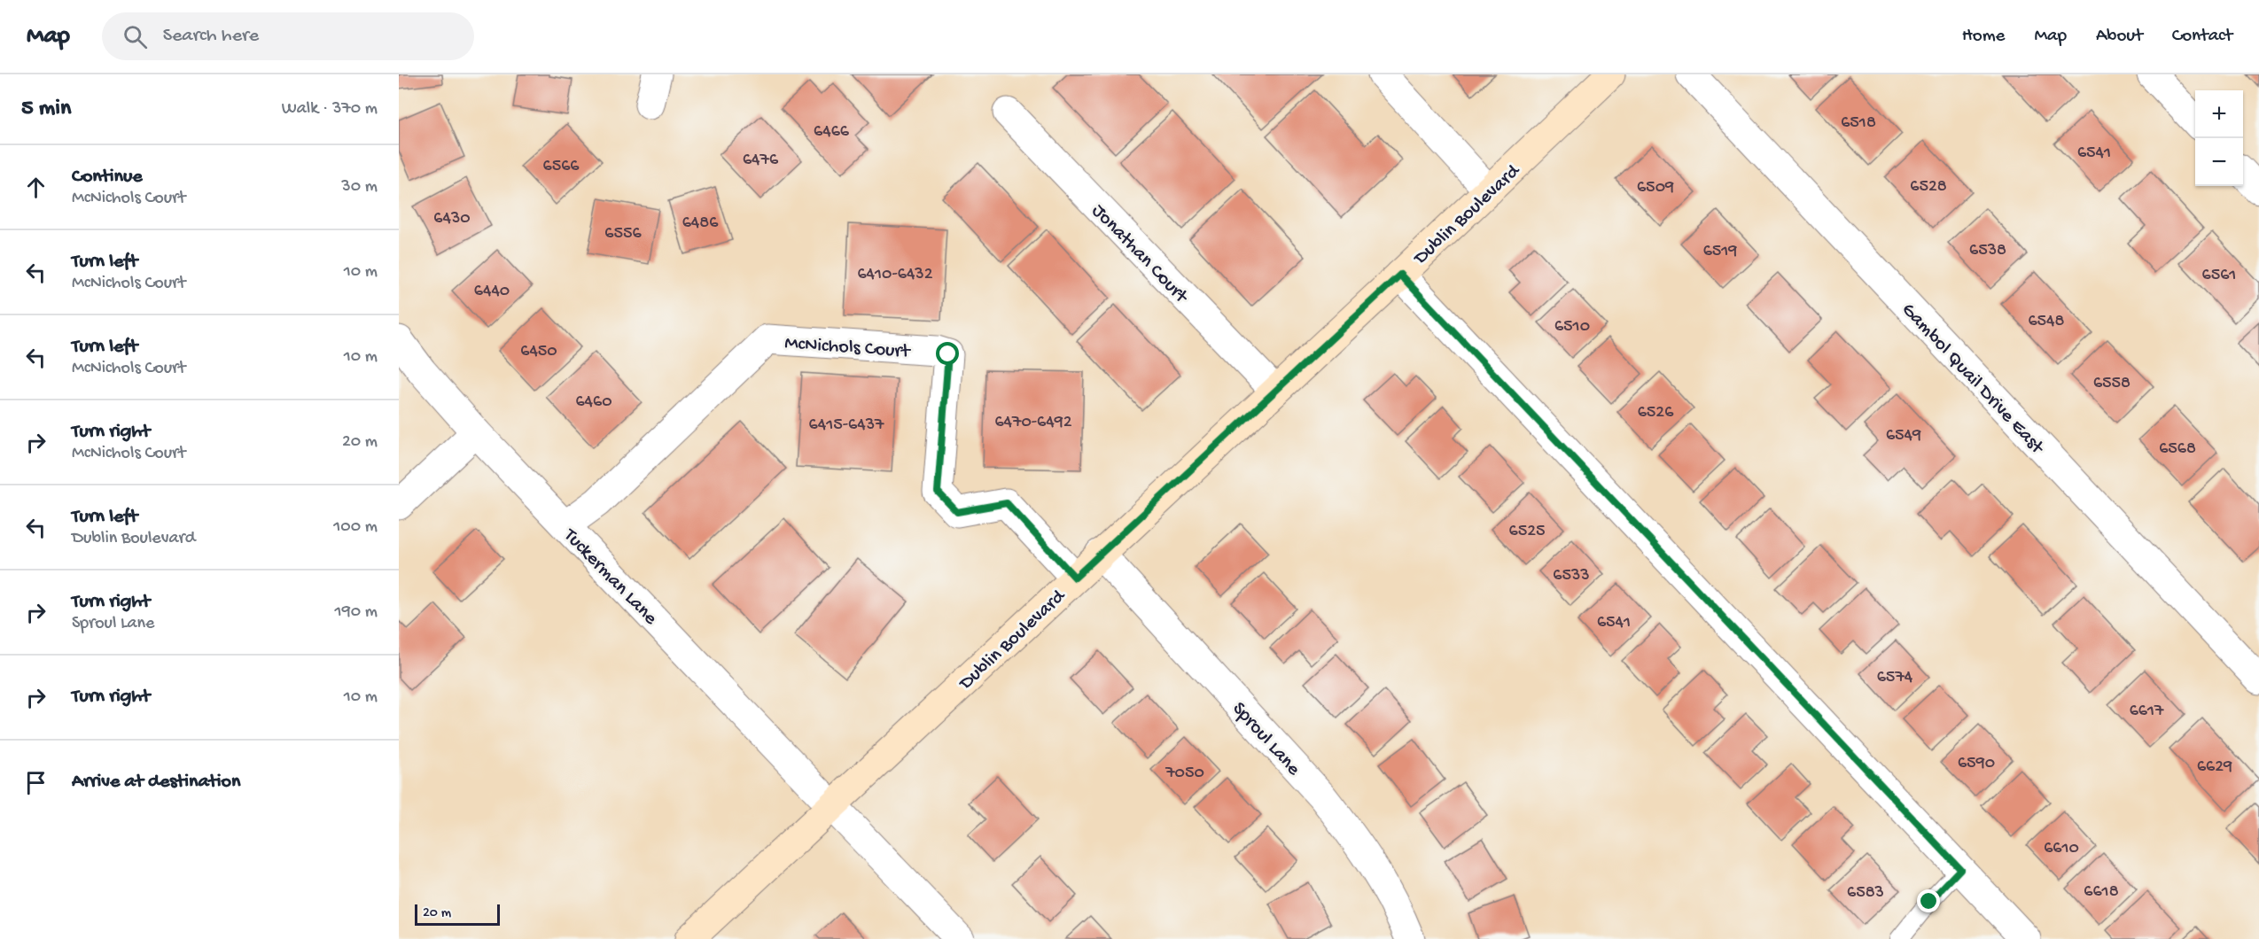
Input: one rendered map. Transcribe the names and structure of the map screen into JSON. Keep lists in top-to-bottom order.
{
  "streets": {
    "main road": ["Dublin Boulevard"],
    "street": [
      "Jonathan Court",
      "McNichols Court",
      "Gambol Quail Drive East",
      "Tuckerman Lane",
      "Sproul Lane"
    ]
  },
  "crossings": [
    ["Dublin Boulevard", "Jonathan Court"],
    ["Dublin Boulevard", "McNichols Court"],
    ["Dublin Boulevard", "Tuckerman Lane"],
    ["Dublin Boulevard", "Sproul Lane"],
    ["McNichols Court", "Tuckerman Lane"]
  ],
  "house_numbers": [
    "6518",
    "6466",
    "6541",
    "6476",
    "6566",
    "6528",
    "6509",
    "6430",
    "6486",
    "6556",
    "6538",
    "6519",
    "6410-6432",
    "6561",
    "6440",
    "6548",
    "6510",
    "6450",
    "6558",
    "6460",
    "6526",
    "6470-6492",
    "6415-6437",
    "6549",
    "6568",
    "6525",
    "6533",
    "6541",
    "6574",
    "6617",
    "6590",
    "6629",
    "7050",
    "6610",
    "6618",
    "6583"
  ],
  "scale_bar": "20 m",
  "page": {
    "header": "Map",
    "search": "Search here",
    "nav": [
      "Home",
      "Map",
      "About",
      "Contact"
    ],
    "heading": ["5 min", "Walk · 370 m"],
    "map_buttons": ["+", "−"],
    "list": [
      ["Continue", "McNichols Court", "30 m"],
      ["Turn left", "McNichols Court", "10 m"],
      ["Turn left", "McNichols Court", "10 m"],
      ["Turn right", "McNichols Court", "20 m"],
      ["Turn left", "Dublin Boulevard", "100 m"],
      ["Turn right", "Sproul Lane", "190 m"],
      ["Turn right", "10 m"],
      "Arrive at destination"
    ],
    "scale": "20 m"
  }
}
